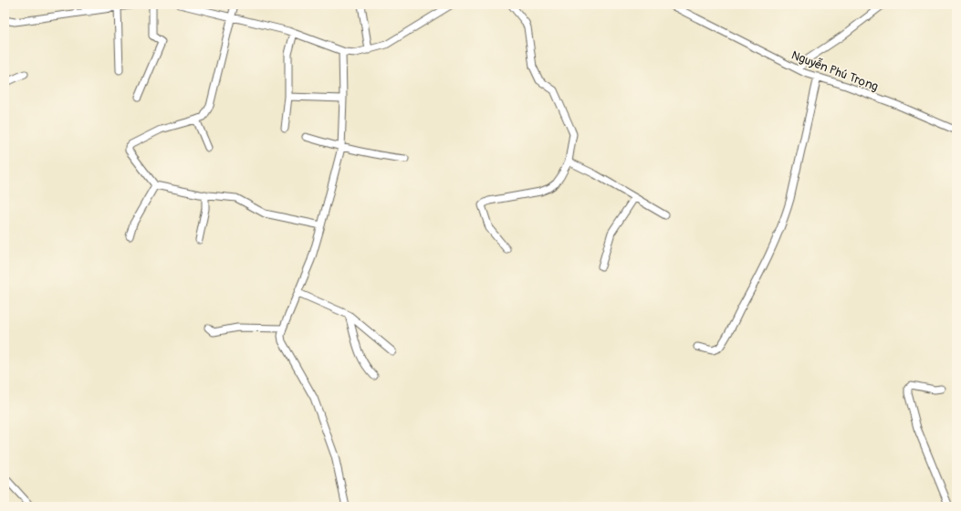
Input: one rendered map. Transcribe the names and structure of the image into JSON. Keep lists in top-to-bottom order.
{
  "streets": {
    "street": ["Nguyễn Phú Trọng"]
  }
}
